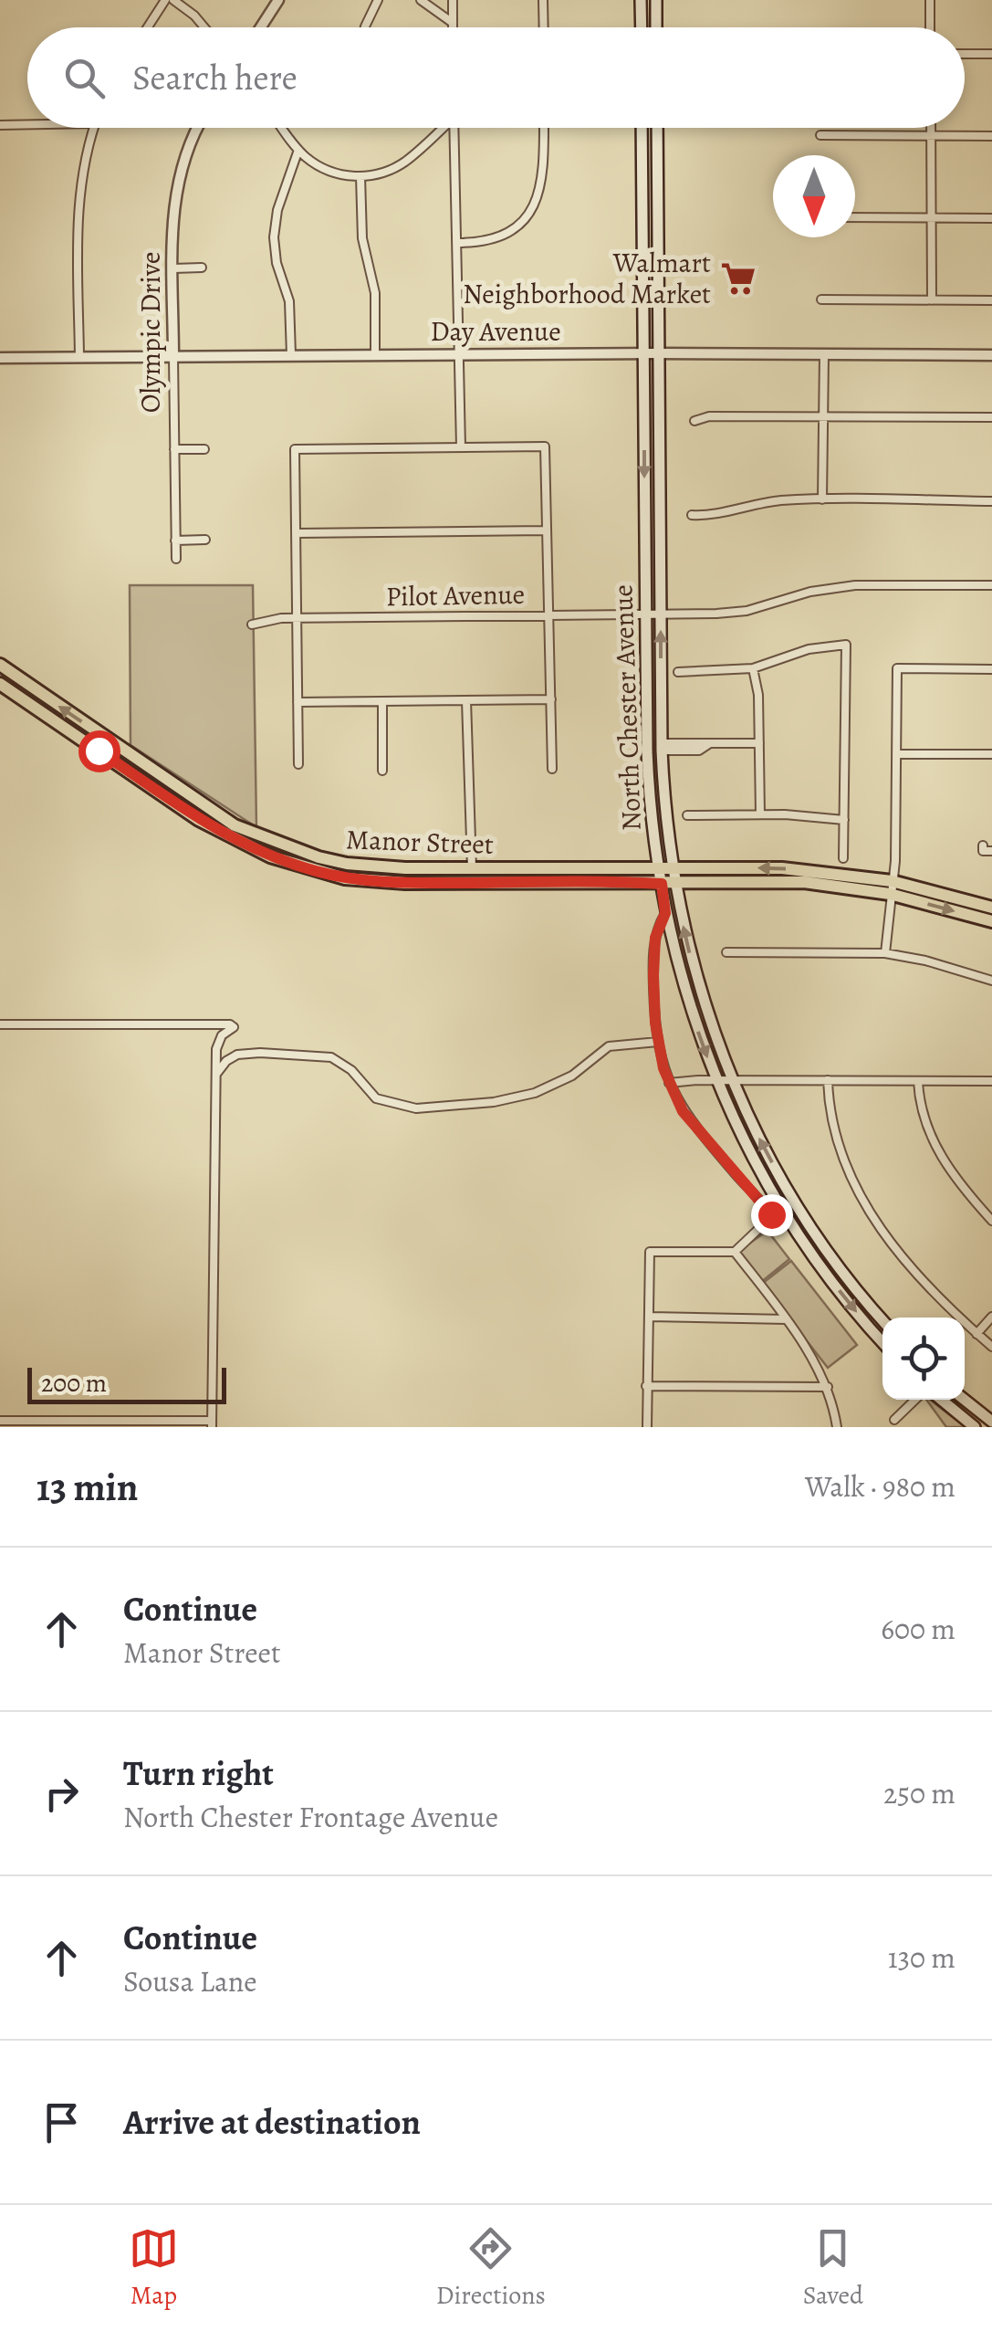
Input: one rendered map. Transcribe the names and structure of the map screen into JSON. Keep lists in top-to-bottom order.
{
  "streets": {
    "main road": ["North Chester Avenue", "Manor Street"],
    "street": ["Day Avenue", "Olympic Drive", "Pilot Avenue"]
  },
  "crossings": [
    ["Day Avenue", "Olympic Drive"],
    ["Day Avenue", "North Chester Avenue"],
    ["Pilot Avenue", "North Chester Avenue"],
    ["North Chester Avenue", "Manor Street"]
  ],
  "places": {
    "supermarket": ["Walmart Neighborhood Market"]
  },
  "scale_bar": "200 m",
  "north": "bottom",
  "page": {
    "search": "Search here",
    "scale": "200 m",
    "heading": ["13 min", "Walk · 980 m"],
    "list": [
      ["Continue", "Manor Street", "600 m"],
      ["Turn right", "North Chester Frontage Avenue", "250 m"],
      ["Continue", "Sousa Lane", "130 m"],
      "Arrive at destination"
    ],
    "nav": ["Map", "Directions", "Saved"]
  }
}
